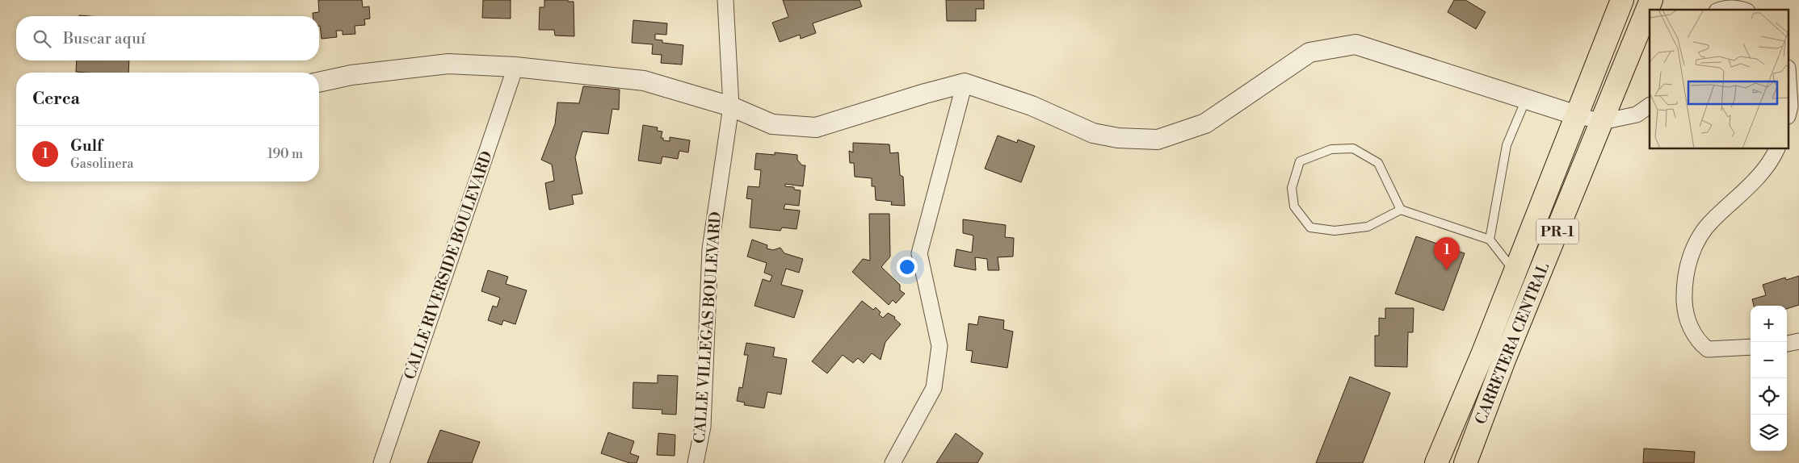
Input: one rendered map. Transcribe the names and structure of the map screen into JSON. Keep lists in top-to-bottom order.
{
  "streets": {
    "highway": ["PR-1", "CARRETERA CENTRAL"],
    "street": ["CALLE RIVERSIDE BOULEVARD", "CALLE VILLEGAS BOULEVARD"]
  },
  "page": {
    "search": "Buscar aquí",
    "heading": "Cerca",
    "list": [
      {
        "mark": "1",
        "name": "Gulf",
        "note": "Gasolinera",
        "value": "190 m"
      }
    ],
    "pins": "1",
    "map_buttons": ["+", "−"]
  }
}
